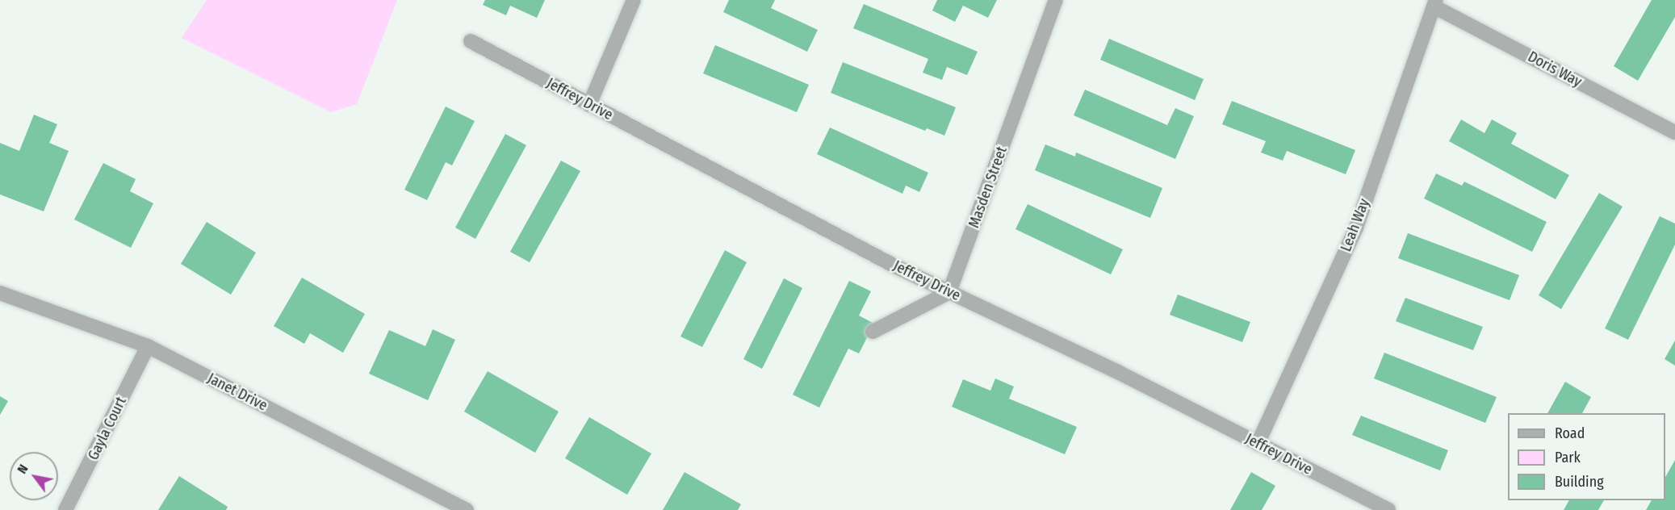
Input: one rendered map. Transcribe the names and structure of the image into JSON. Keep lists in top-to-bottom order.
{
  "streets": {
    "street": [
      "Doris Way",
      "Jeffrey Drive",
      "Masden Street",
      "Leah Way",
      "Janet Drive",
      "Gayla Court"
    ]
  },
  "crossings": [
    ["Doris Way", "Leah Way"],
    ["Jeffrey Drive", "Masden Street"],
    ["Jeffrey Drive", "Leah Way"],
    ["Janet Drive", "Gayla Court"]
  ],
  "legend": ["Road", "Park", "Building"],
  "north": "top left"
}
